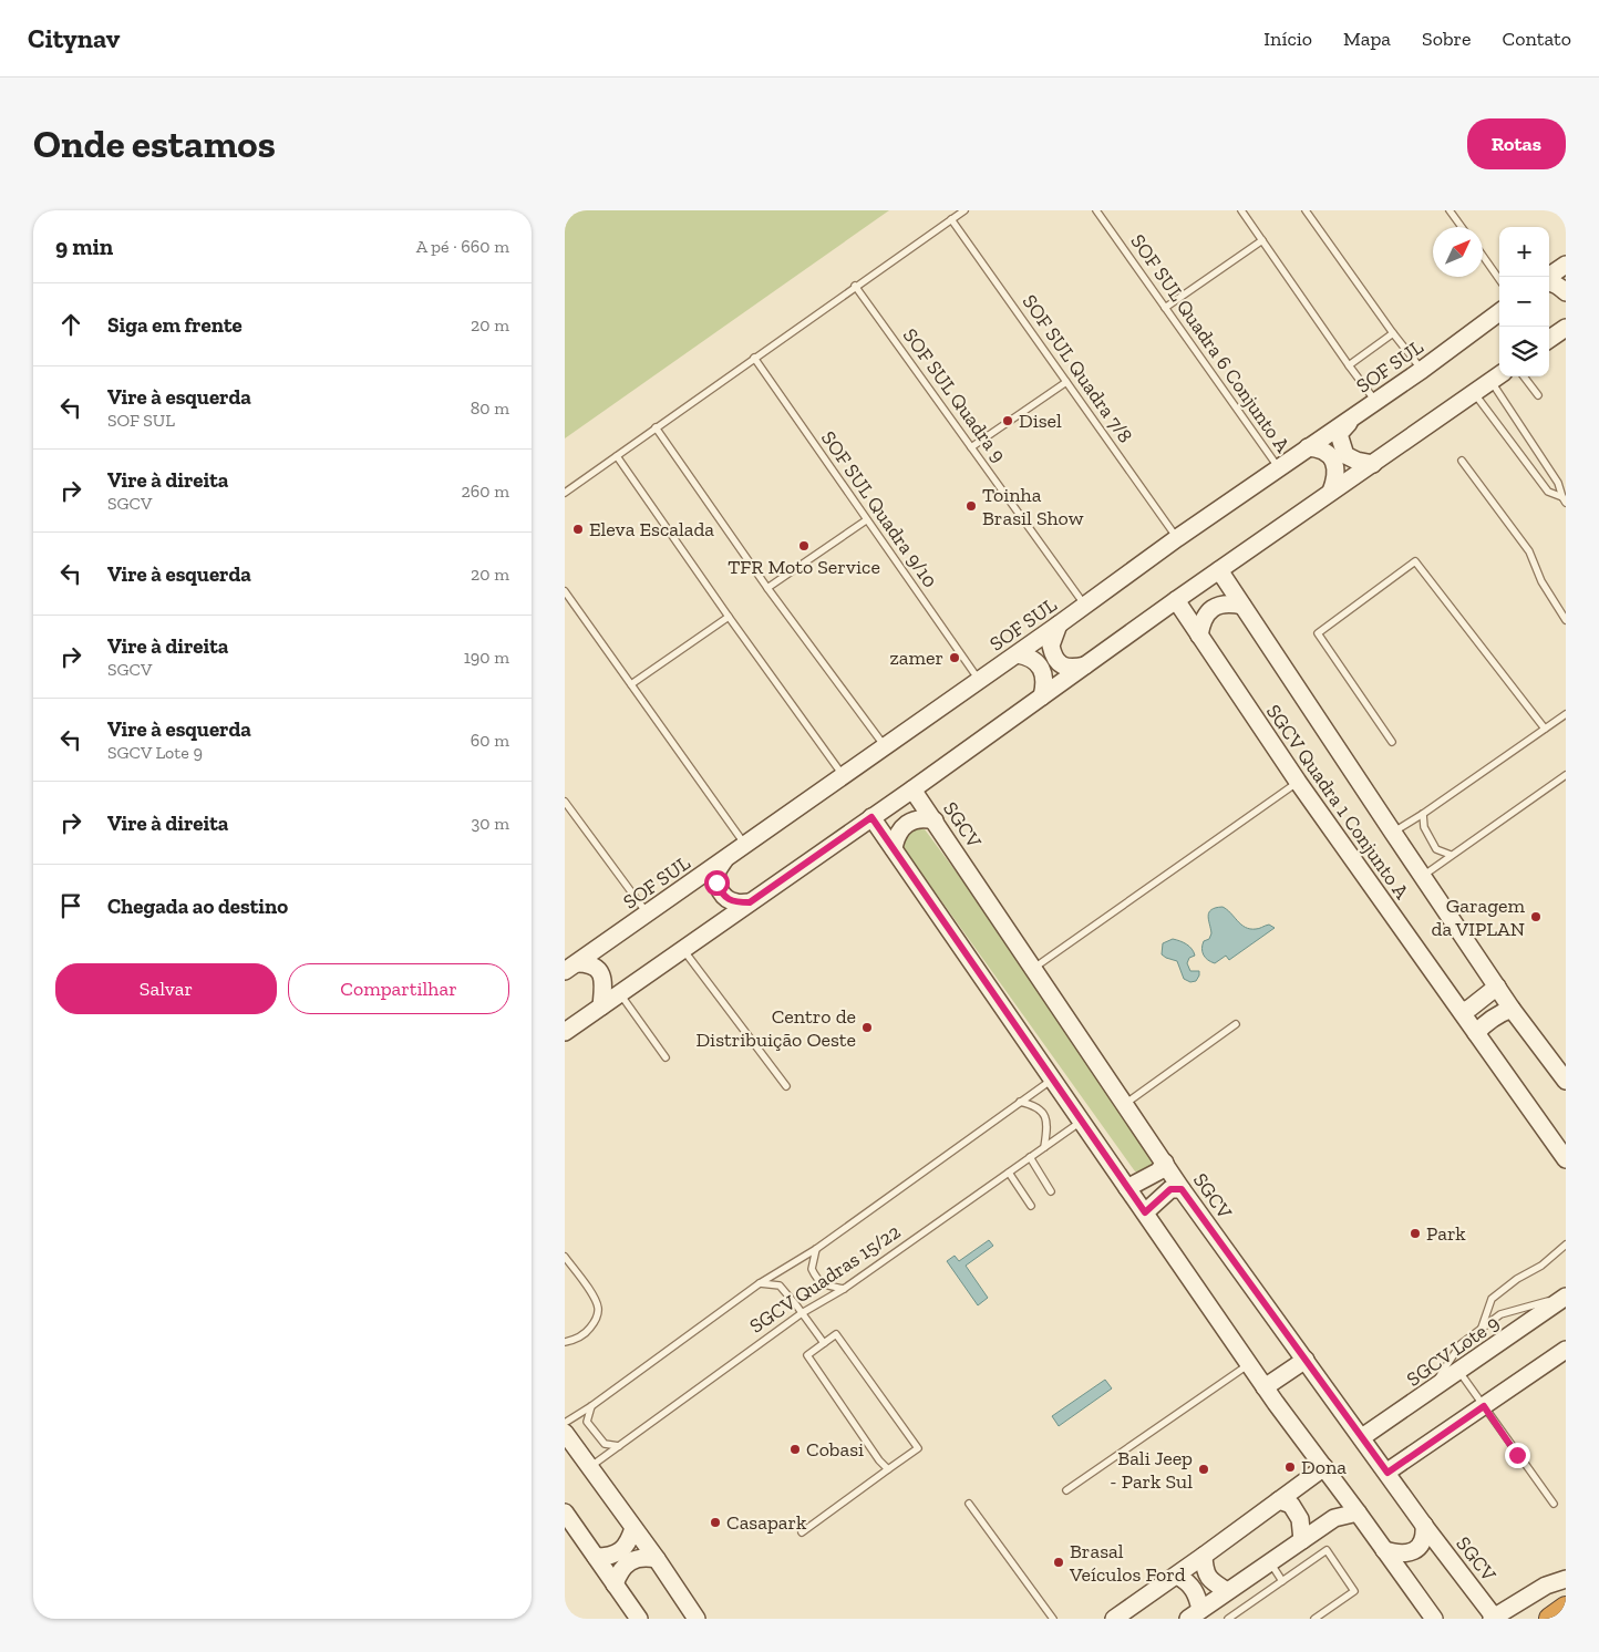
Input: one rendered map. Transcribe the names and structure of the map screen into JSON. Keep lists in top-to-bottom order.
{
  "streets": {
    "street": [
      "SOF SUL",
      "SGCV Quadra 1 Conjunto A",
      "SGCV",
      "SGCV Lote 9"
    ],
    "lane": [
      "SOF SUL Quadra 6 Conjunto A",
      "SOF SUL Quadra 7/8",
      "SOF SUL Quadra 9",
      "SOF SUL Quadra 9/10",
      "SGCV Quadras 15/22"
    ]
  },
  "crossings": [
    ["SOF SUL Quadra 6 Conjunto A", "SOF SUL"],
    ["SOF SUL", "SOF SUL Quadra 7/8"],
    ["SOF SUL", "SOF SUL Quadra 9"],
    ["SOF SUL", "SOF SUL Quadra 9/10"],
    ["SGCV", "SGCV Lote 9"]
  ],
  "places": [
    "Disel",
    "Toinha Brasil Show",
    "Eleva Escalada",
    "TFR Moto Service",
    "zamer",
    "Garagem da VIPLAN",
    "Centro de Distribuição Oeste",
    "Park",
    "Cobasi",
    "Dona",
    "Bali Jeep - Park Sul",
    "Casapark",
    "Brasal Veículos Ford"
  ],
  "north": "top right",
  "page": {
    "header": "Citynav",
    "nav": [
      "Início",
      "Mapa",
      "Sobre",
      "Contato"
    ],
    "buttons": [
      "Rotas",
      ["Salvar", "Compartilhar"]
    ],
    "title": "Onde estamos",
    "heading": ["9 min", "A pé · 660 m"],
    "map_buttons": ["+", "−"],
    "list": [
      ["Siga em frente", "20 m"],
      ["Vire à esquerda", "SOF SUL", "80 m"],
      ["Vire à direita", "SGCV", "260 m"],
      ["Vire à esquerda", "20 m"],
      ["Vire à direita", "SGCV", "190 m"],
      ["Vire à esquerda", "SGCV Lote 9", "60 m"],
      ["Vire à direita", "30 m"],
      "Chegada ao destino"
    ]
  }
}
